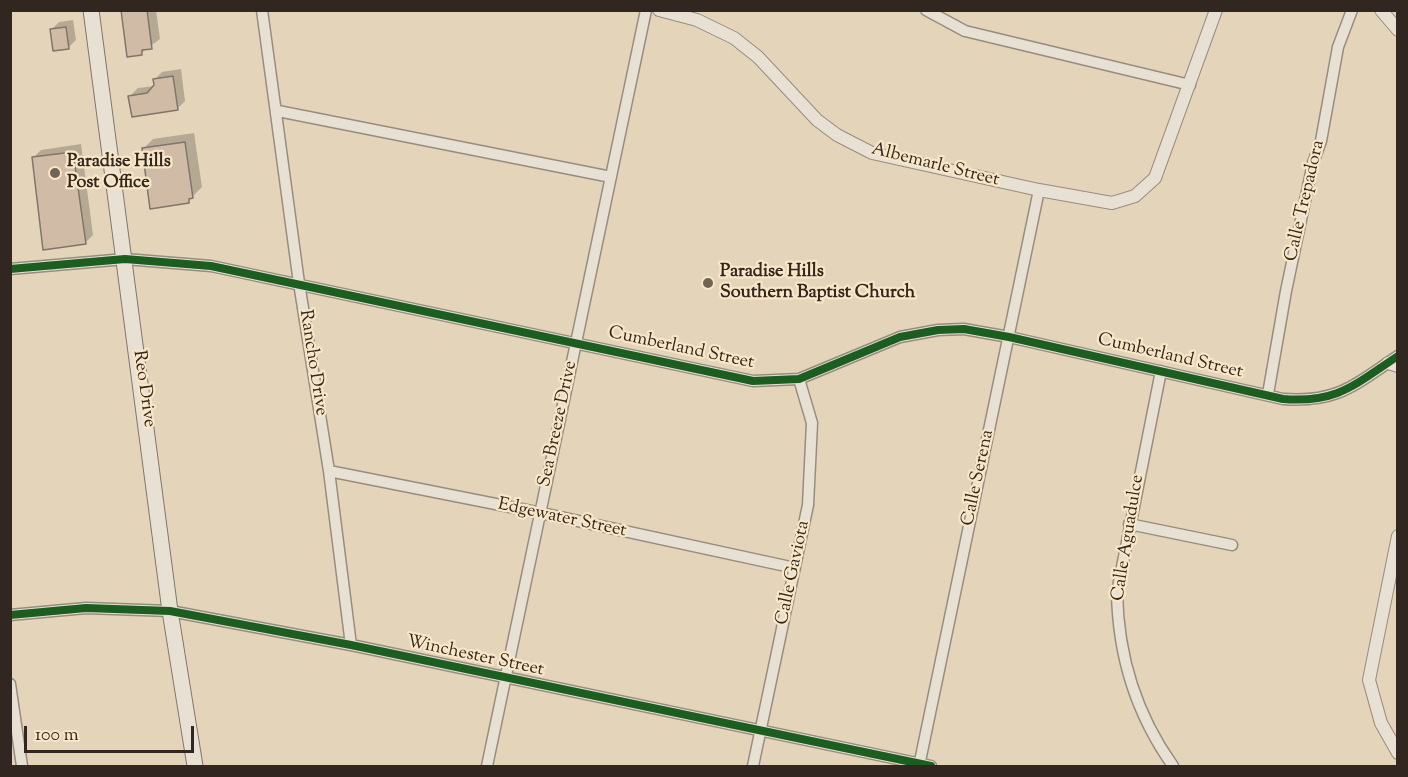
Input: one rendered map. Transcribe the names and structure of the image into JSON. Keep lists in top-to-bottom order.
{
  "streets": {
    "main road": ["Reo Drive"],
    "street": [
      "Albemarle Street",
      "Calle Trepadora",
      "Cumberland Street",
      "Rancho Drive",
      "Sea Breeze Drive",
      "Calle Serena",
      "Edgewater Street",
      "Calle Aguadulce",
      "Calle Gaviota",
      "Winchester Street"
    ]
  },
  "crossings": [
    ["Albemarle Street", "Calle Serena"],
    ["Calle Trepadora", "Cumberland Street"],
    ["Cumberland Street", "Rancho Drive"],
    ["Cumberland Street", "Reo Drive"],
    ["Cumberland Street", "Sea Breeze Drive"],
    ["Cumberland Street", "Calle Serena"],
    ["Cumberland Street", "Calle Aguadulce"],
    ["Cumberland Street", "Calle Gaviota"],
    ["Rancho Drive", "Edgewater Street"],
    ["Rancho Drive", "Winchester Street"],
    ["Reo Drive", "Winchester Street"],
    ["Sea Breeze Drive", "Edgewater Street"],
    ["Sea Breeze Drive", "Winchester Street"],
    ["Calle Serena", "Winchester Street"],
    ["Edgewater Street", "Calle Gaviota"],
    ["Calle Gaviota", "Winchester Street"]
  ],
  "places": ["Paradise Hills Post Office", "Paradise Hills Southern Baptist Church"],
  "scale_bar": "100 m"
}
